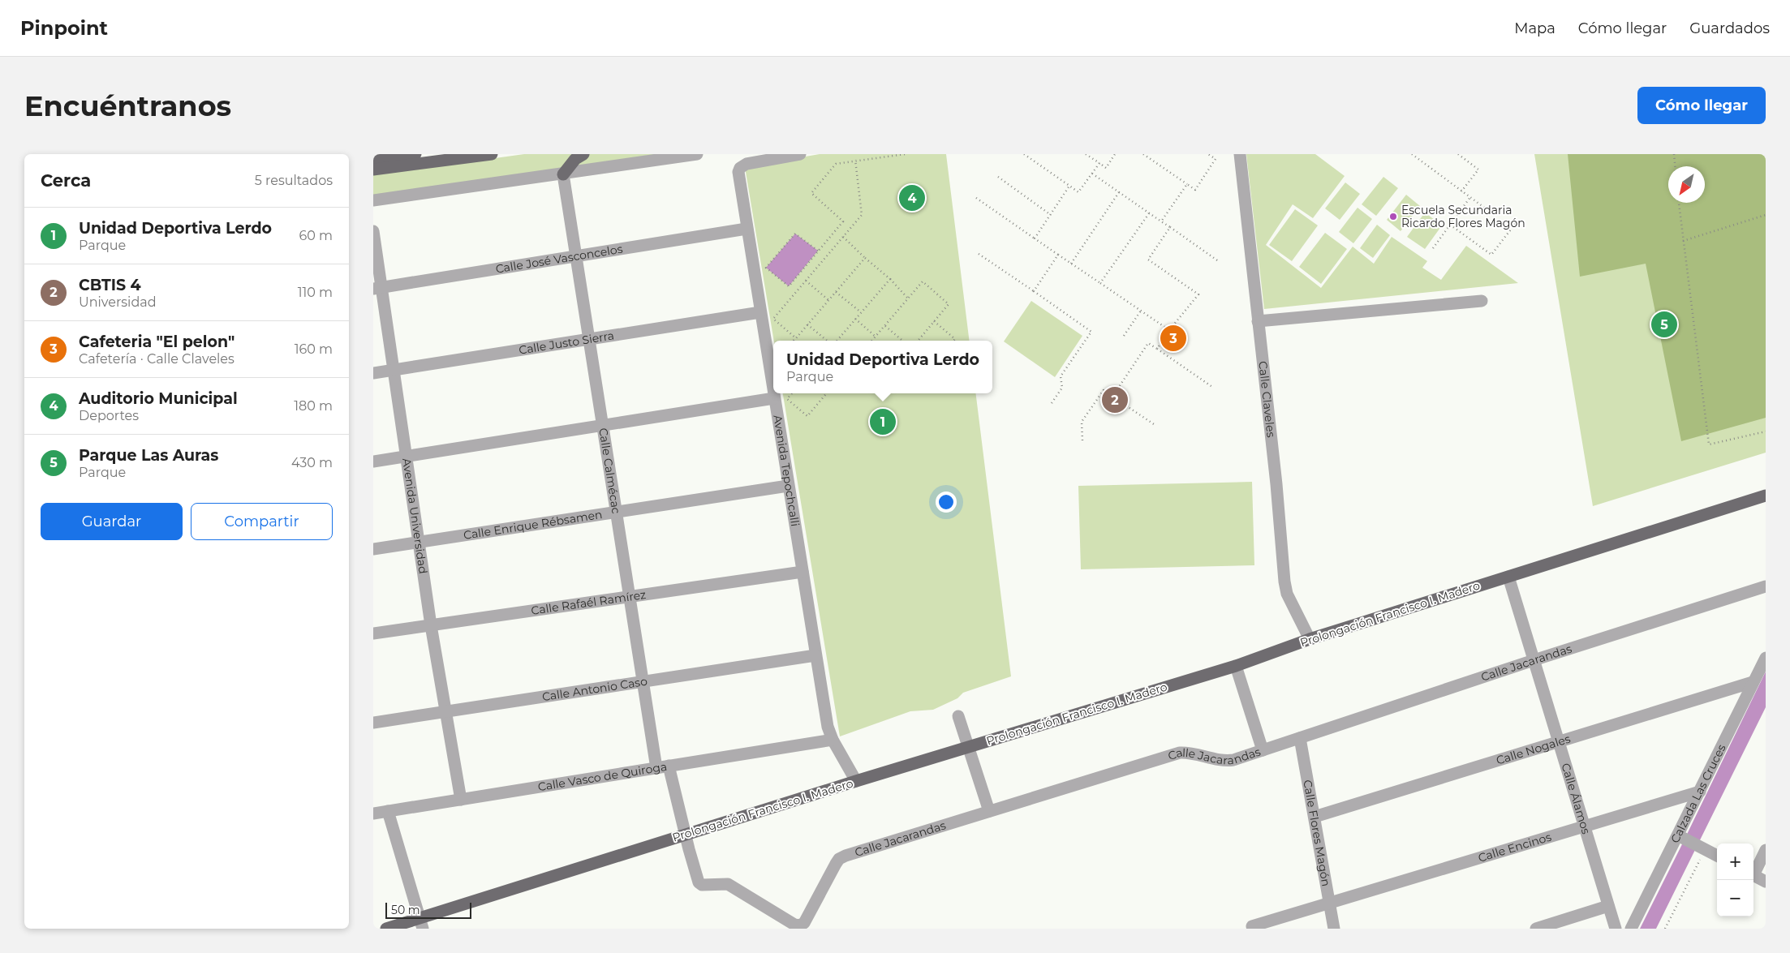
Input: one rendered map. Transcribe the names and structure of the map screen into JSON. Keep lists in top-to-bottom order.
{
  "streets": {
    "main road": ["Prolongación Francisco I. Madero"],
    "street": [
      "Calle José Vasconcelos",
      "Calle Justo Sierra",
      "Calle Claveles",
      "Calle Calmécac",
      "Avenida Tepochcalli",
      "Avenida Universidad",
      "Calle Enrique Rébsamen",
      "Calle Rafaél Ramírez",
      "Calle Jacarandas",
      "Calle Antonio Caso",
      "Calle Nogales",
      "Calle Vasco de Quiroga",
      "Calzada Las Cruces",
      "Calle Álamos",
      "Calle Flores Magón",
      "Calle Encinos"
    ]
  },
  "crossings": [
    ["Calle José Vasconcelos", "Calle Calmécac"],
    ["Calle José Vasconcelos", "Avenida Tepochcalli"],
    ["Calle José Vasconcelos", "Avenida Universidad"],
    ["Calle Justo Sierra", "Calle Calmécac"],
    ["Calle Justo Sierra", "Avenida Tepochcalli"],
    ["Calle Justo Sierra", "Avenida Universidad"],
    ["Calle Claveles", "Prolongación Francisco I. Madero"],
    ["Calle Calmécac", "Calle Enrique Rébsamen"],
    ["Calle Calmécac", "Calle Rafaél Ramírez"],
    ["Calle Calmécac", "Prolongación Francisco I. Madero"],
    ["Calle Calmécac", "Calle Jacarandas"],
    ["Calle Calmécac", "Calle Antonio Caso"],
    ["Calle Calmécac", "Calle Vasco de Quiroga"],
    ["Avenida Tepochcalli", "Calle Enrique Rébsamen"],
    ["Avenida Tepochcalli", "Calle Rafaél Ramírez"],
    ["Avenida Tepochcalli", "Prolongación Francisco I. Madero"],
    ["Avenida Tepochcalli", "Calle Antonio Caso"],
    ["Avenida Tepochcalli", "Calle Vasco de Quiroga"],
    ["Avenida Universidad", "Calle Enrique Rébsamen"],
    ["Avenida Universidad", "Calle Rafaél Ramírez"],
    ["Avenida Universidad", "Calle Antonio Caso"],
    ["Avenida Universidad", "Calle Vasco de Quiroga"],
    ["Prolongación Francisco I. Madero", "Calle Álamos"],
    ["Calle Jacarandas", "Calle Álamos"],
    ["Calle Jacarandas", "Calle Flores Magón"],
    ["Calle Nogales", "Calzada Las Cruces"],
    ["Calle Nogales", "Calle Álamos"],
    ["Calle Nogales", "Calle Flores Magón"],
    ["Calzada Las Cruces", "Calle Encinos"],
    ["Calle Álamos", "Calle Encinos"],
    ["Calle Flores Magón", "Calle Encinos"]
  ],
  "places": ["Escuela Secundaria Ricardo Flores Magón"],
  "scale_bar": "50 m",
  "north": "bottom left",
  "page": {
    "header": "Pinpoint",
    "nav": ["Mapa", "Cómo llegar", "Guardados"],
    "buttons": [
      "Cómo llegar",
      ["Guardar", "Compartir"]
    ],
    "title": "Encuéntranos",
    "heading": ["Cerca", "5 resultados"],
    "pins": [
      "4",
      "5",
      "3",
      "2",
      "1"
    ],
    "list": [
      {
        "mark": "1",
        "name": "Unidad Deportiva Lerdo",
        "note": "Parque",
        "value": "60 m"
      },
      {
        "mark": "2",
        "name": "CBTIS 4",
        "note": "Universidad",
        "value": "110 m"
      },
      {
        "mark": "3",
        "name": "Cafeteria \"El pelon\"",
        "note": "Cafetería · Calle Claveles",
        "value": "160 m"
      },
      {
        "mark": "4",
        "name": "Auditorio Municipal",
        "note": "Deportes",
        "value": "180 m"
      },
      {
        "mark": "5",
        "name": "Parque Las Auras",
        "note": "Parque",
        "value": "430 m"
      }
    ],
    "popup": ["Unidad Deportiva Lerdo", "Parque"],
    "map_buttons": ["+", "−"],
    "scale": "50 m"
  }
}
